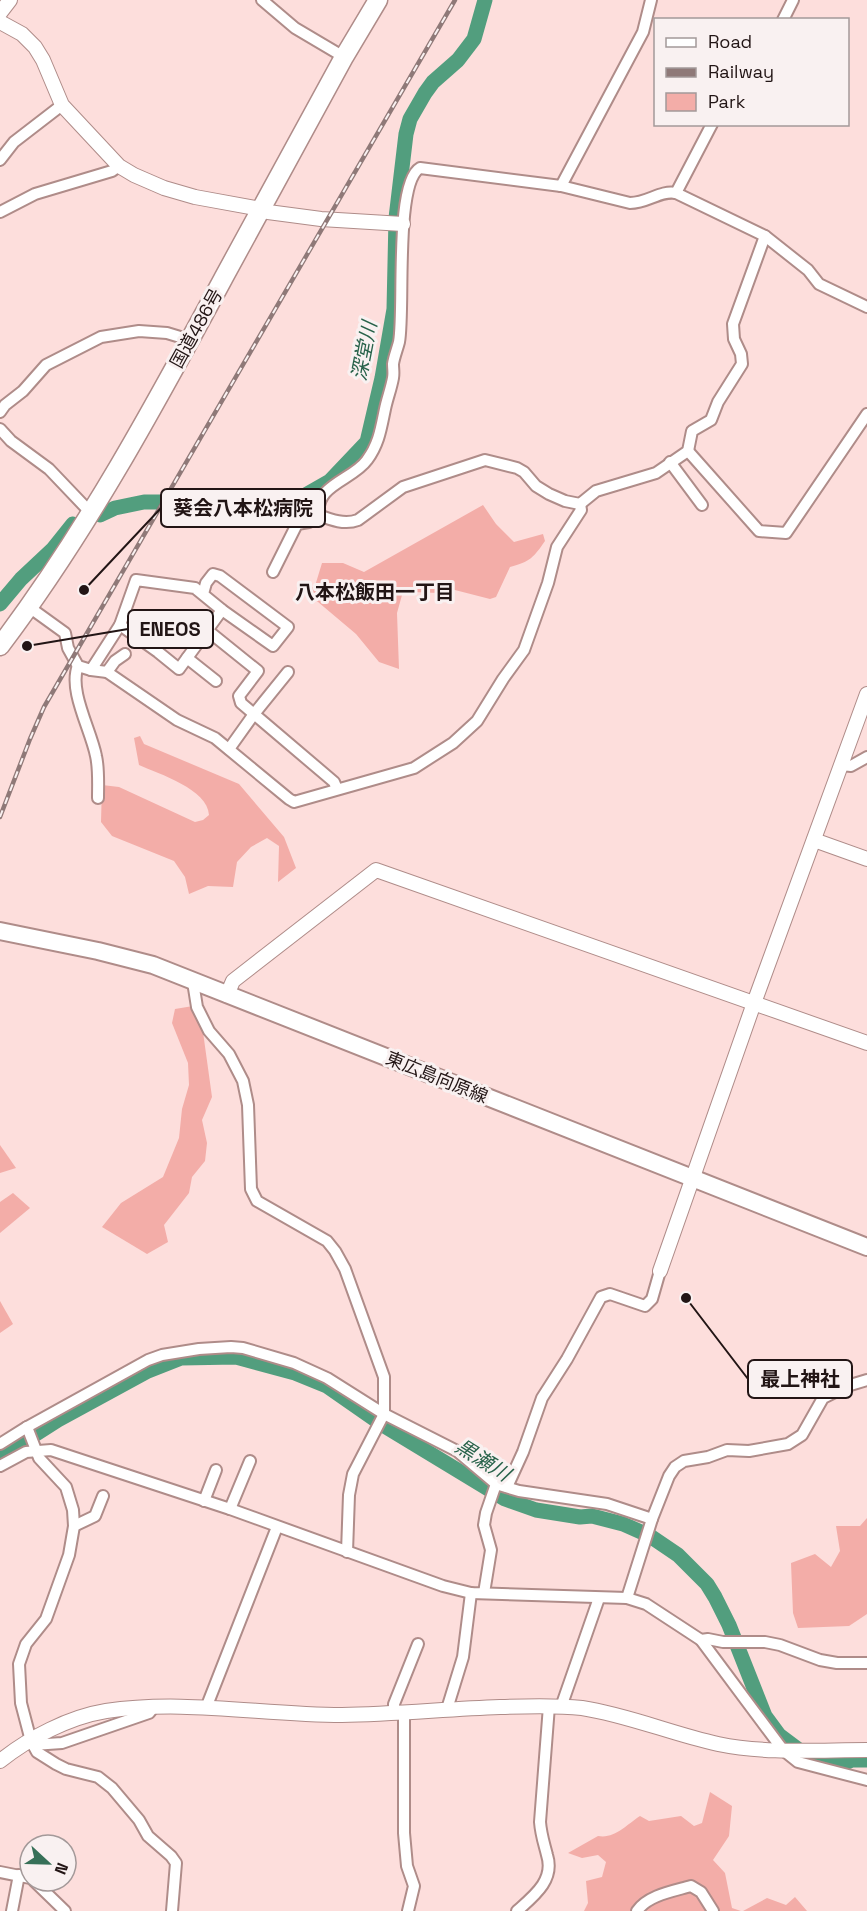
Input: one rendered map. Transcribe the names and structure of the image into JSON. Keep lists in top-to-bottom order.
{
  "streets": {
    "highway": ["国道486号"],
    "main road": ["東広島向原線"]
  },
  "districts": ["八本松飯田一丁目"],
  "water": ["深堂川", "黒瀬川"],
  "places": ["葵会八本松病院", "ENEOS", "最上神社"],
  "legend": ["Road", "Railway", "Park"],
  "north": "right"
}
